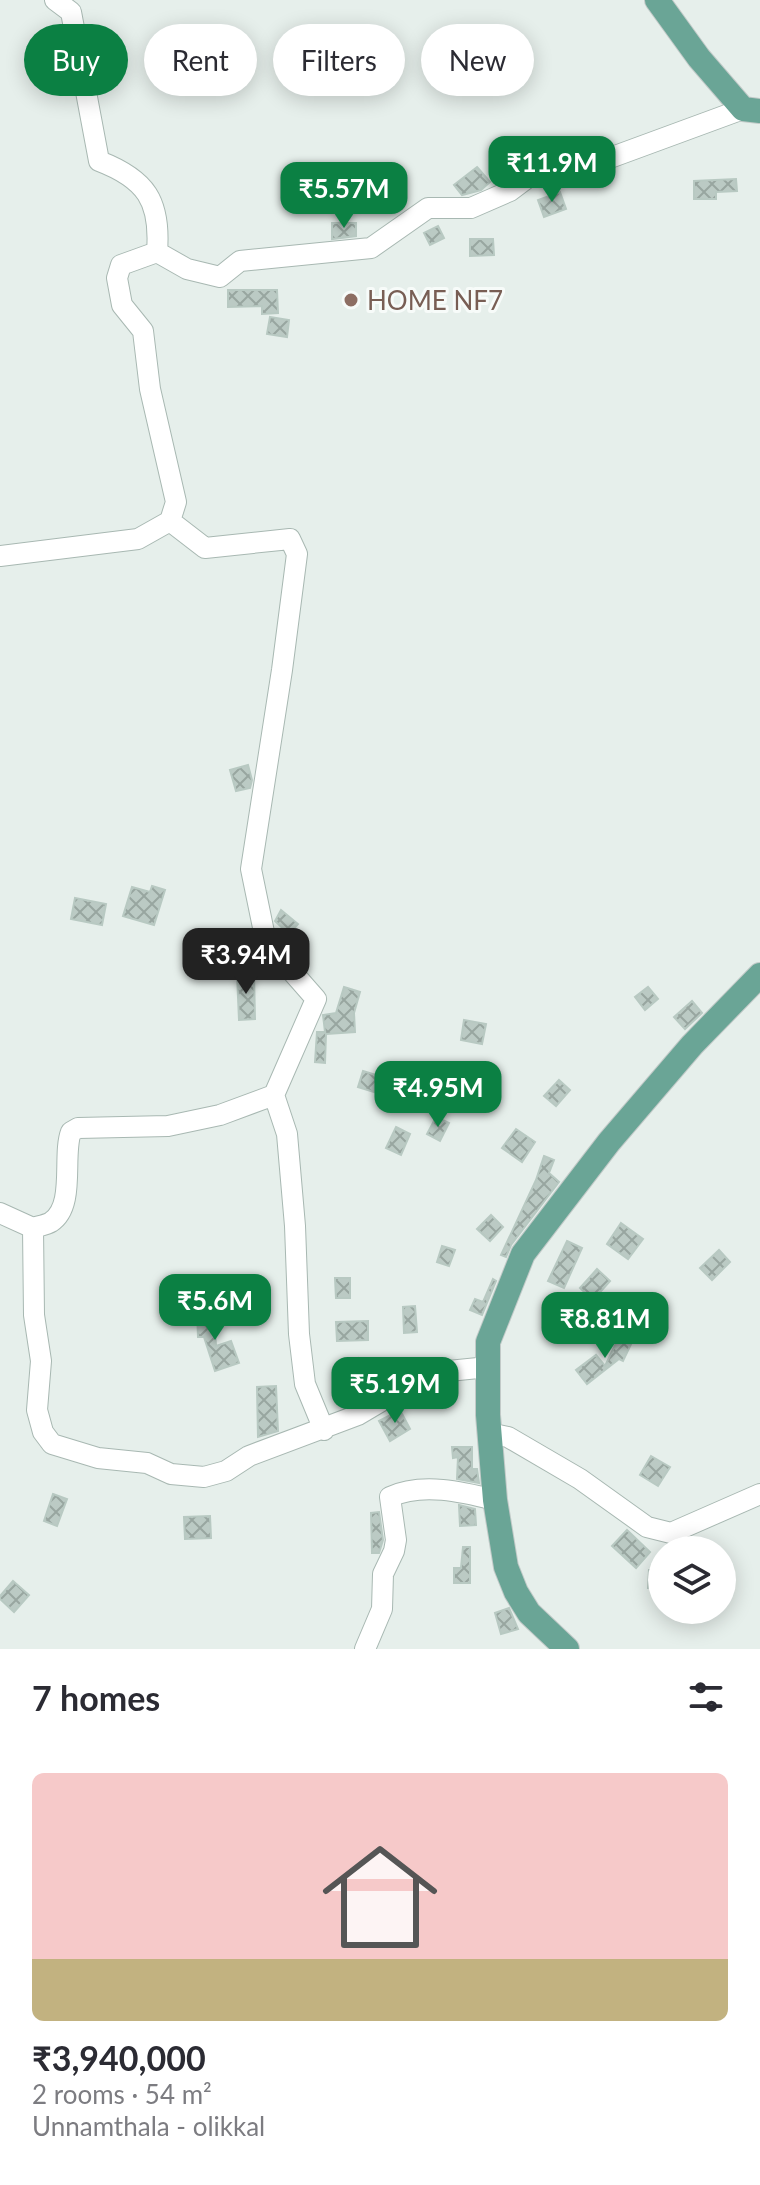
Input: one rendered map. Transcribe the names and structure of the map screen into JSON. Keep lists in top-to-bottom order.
{
  "places": ["HOME NF7"],
  "page": {
    "chip": [
      "Buy",
      "Rent",
      "Filters",
      "New"
    ],
    "price": [
      "₹11.9M",
      "₹5.57M",
      "₹3.94M",
      "₹4.95M",
      "₹5.6M",
      "₹8.81M",
      "₹5.19M"
    ],
    "heading": "7 homes",
    "list": [
      {
        "name": "₹3,940,000",
        "note": "2 rooms · 54 m² · Unnamthala - olikkal"
      }
    ]
  }
}
